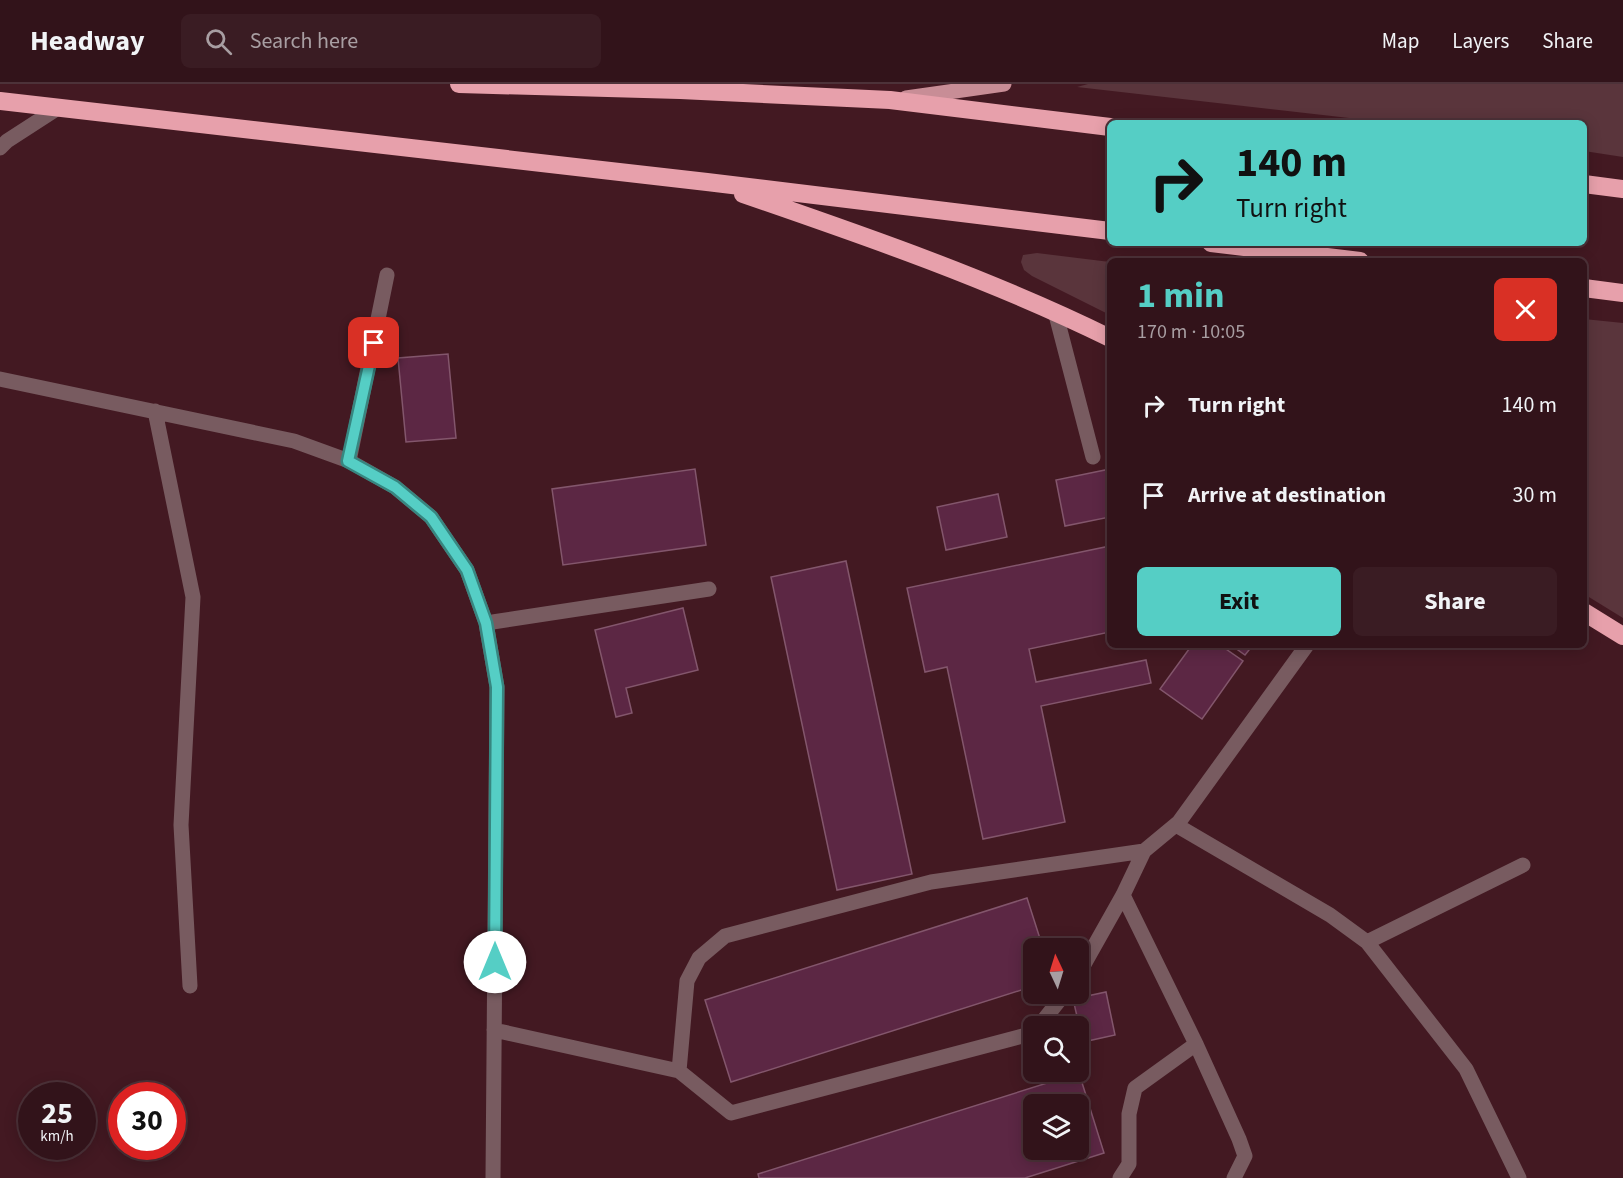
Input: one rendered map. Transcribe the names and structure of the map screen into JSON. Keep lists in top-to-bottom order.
{
  "north": "top",
  "page": {
    "header": "Headway",
    "search": "Search here",
    "nav": ["Map", "Layers", "Share"],
    "turn": ["140 m", "Turn right"],
    "heading": ["1 min", "170 m · 10:05"],
    "list": [
      {
        "name": "Turn right",
        "value": "140 m"
      },
      {
        "name": "Arrive at destination",
        "value": "30 m"
      }
    ],
    "buttons": ["Exit", "Share"],
    "speed": "25 km/h",
    "limit": "30"
  }
}
